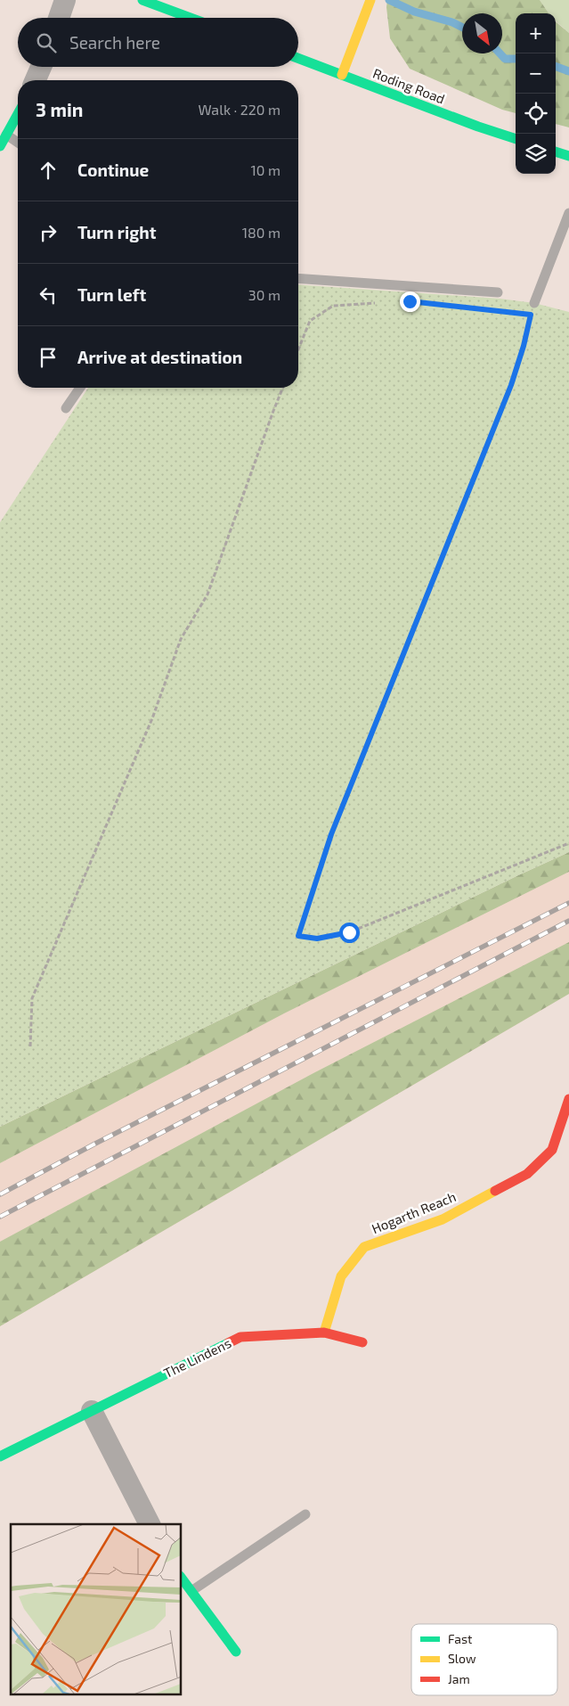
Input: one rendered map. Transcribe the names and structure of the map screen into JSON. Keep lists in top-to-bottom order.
{
  "streets": {
    "street": ["Roding Road", "Hogarth Reach", "The Lindens"]
  },
  "crossings": [
    ["Hogarth Reach", "The Lindens"]
  ],
  "legend": ["Fast", "Slow", "Jam"],
  "north": "bottom right",
  "page": {
    "map_buttons": ["+", "−"],
    "search": "Search here",
    "heading": ["3 min", "Walk · 220 m"],
    "list": [
      ["Continue", "10 m"],
      ["Turn right", "180 m"],
      ["Turn left", "30 m"],
      "Arrive at destination"
    ]
  }
}
